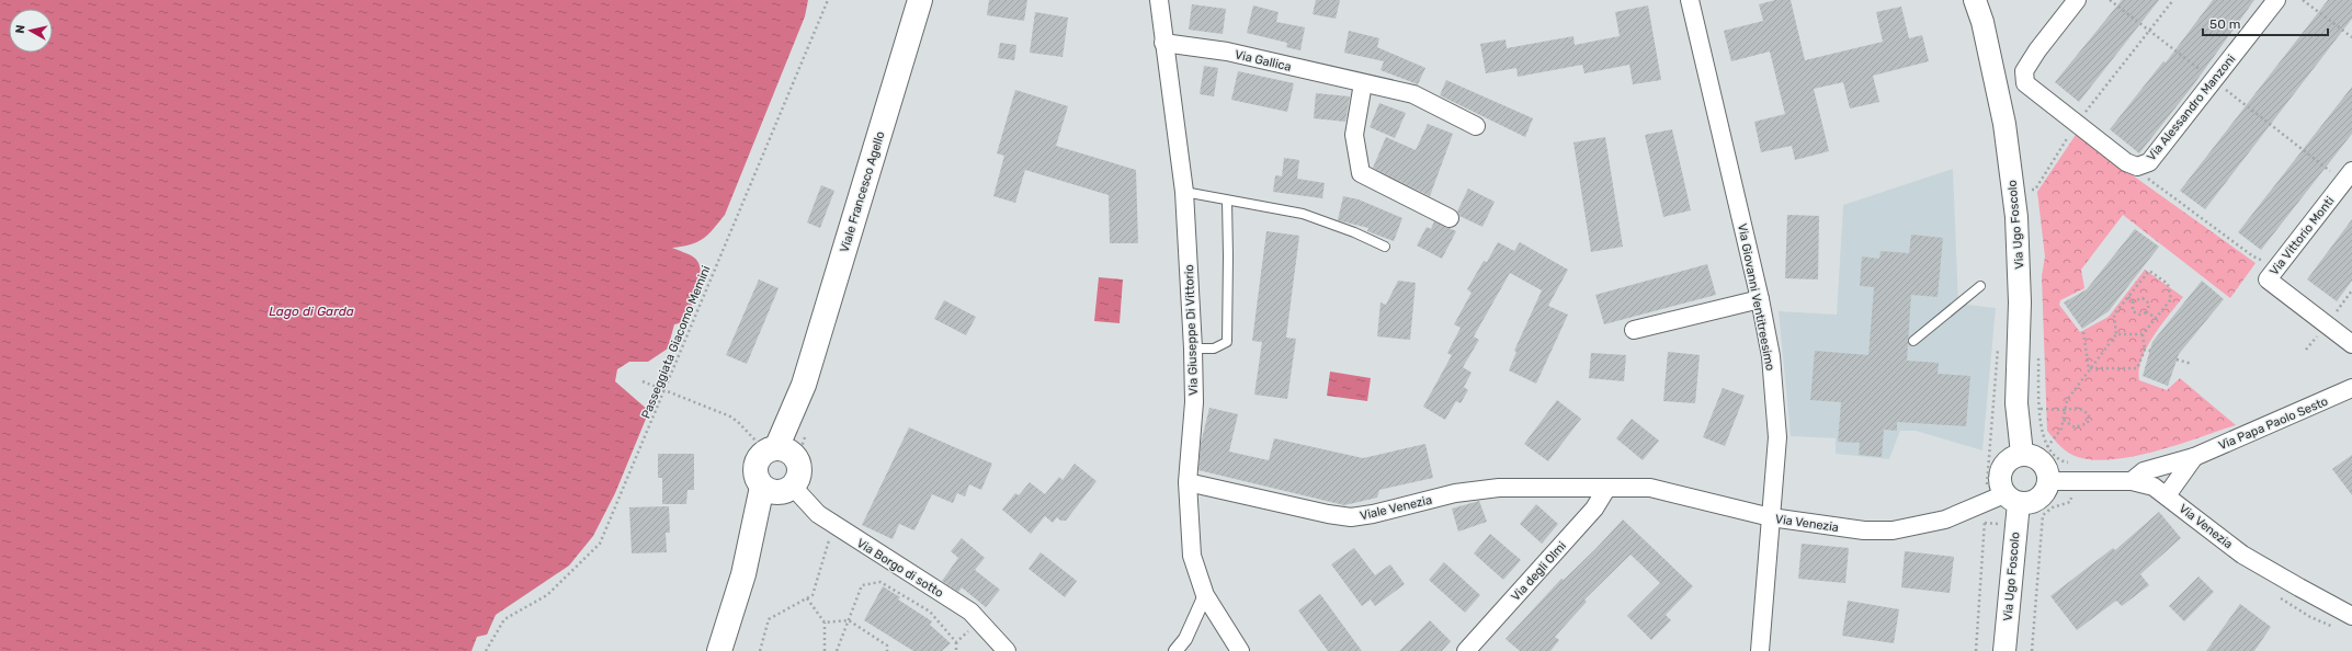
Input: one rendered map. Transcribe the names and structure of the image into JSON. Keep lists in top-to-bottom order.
{
  "streets": {
    "main road": ["Viale Francesco Agello"],
    "street": [
      "Via Gallica",
      "Via Alessandro Manzoni",
      "Via Ugo Foscolo",
      "Via Vittorio Monti",
      "Via Giovanni Ventitreesimo",
      "Via Giuseppe Di Vittorio",
      "Via Papa Paolo Sesto",
      "Viale Venezia",
      "Via Venezia",
      "Via Borgo di sotto",
      "Via degli Olmi"
    ],
    "path": ["Passeggiata Giacomo Memini"]
  },
  "crossings": [
    ["Via Gallica", "Via Giuseppe Di Vittorio"],
    ["Viale Francesco Agello", "Via Borgo di sotto"],
    ["Via Ugo Foscolo", "Via Venezia"],
    ["Via Giovanni Ventitreesimo", "Via Venezia"],
    ["Via Giuseppe Di Vittorio", "Viale Venezia"],
    ["Via Papa Paolo Sesto", "Via Venezia"],
    ["Viale Venezia", "Via Venezia"],
    ["Viale Venezia", "Via degli Olmi"],
    ["Via Venezia", "Via degli Olmi"]
  ],
  "water": ["Lago di Garda"],
  "scale_bar": "50 m",
  "north": "left"
}
